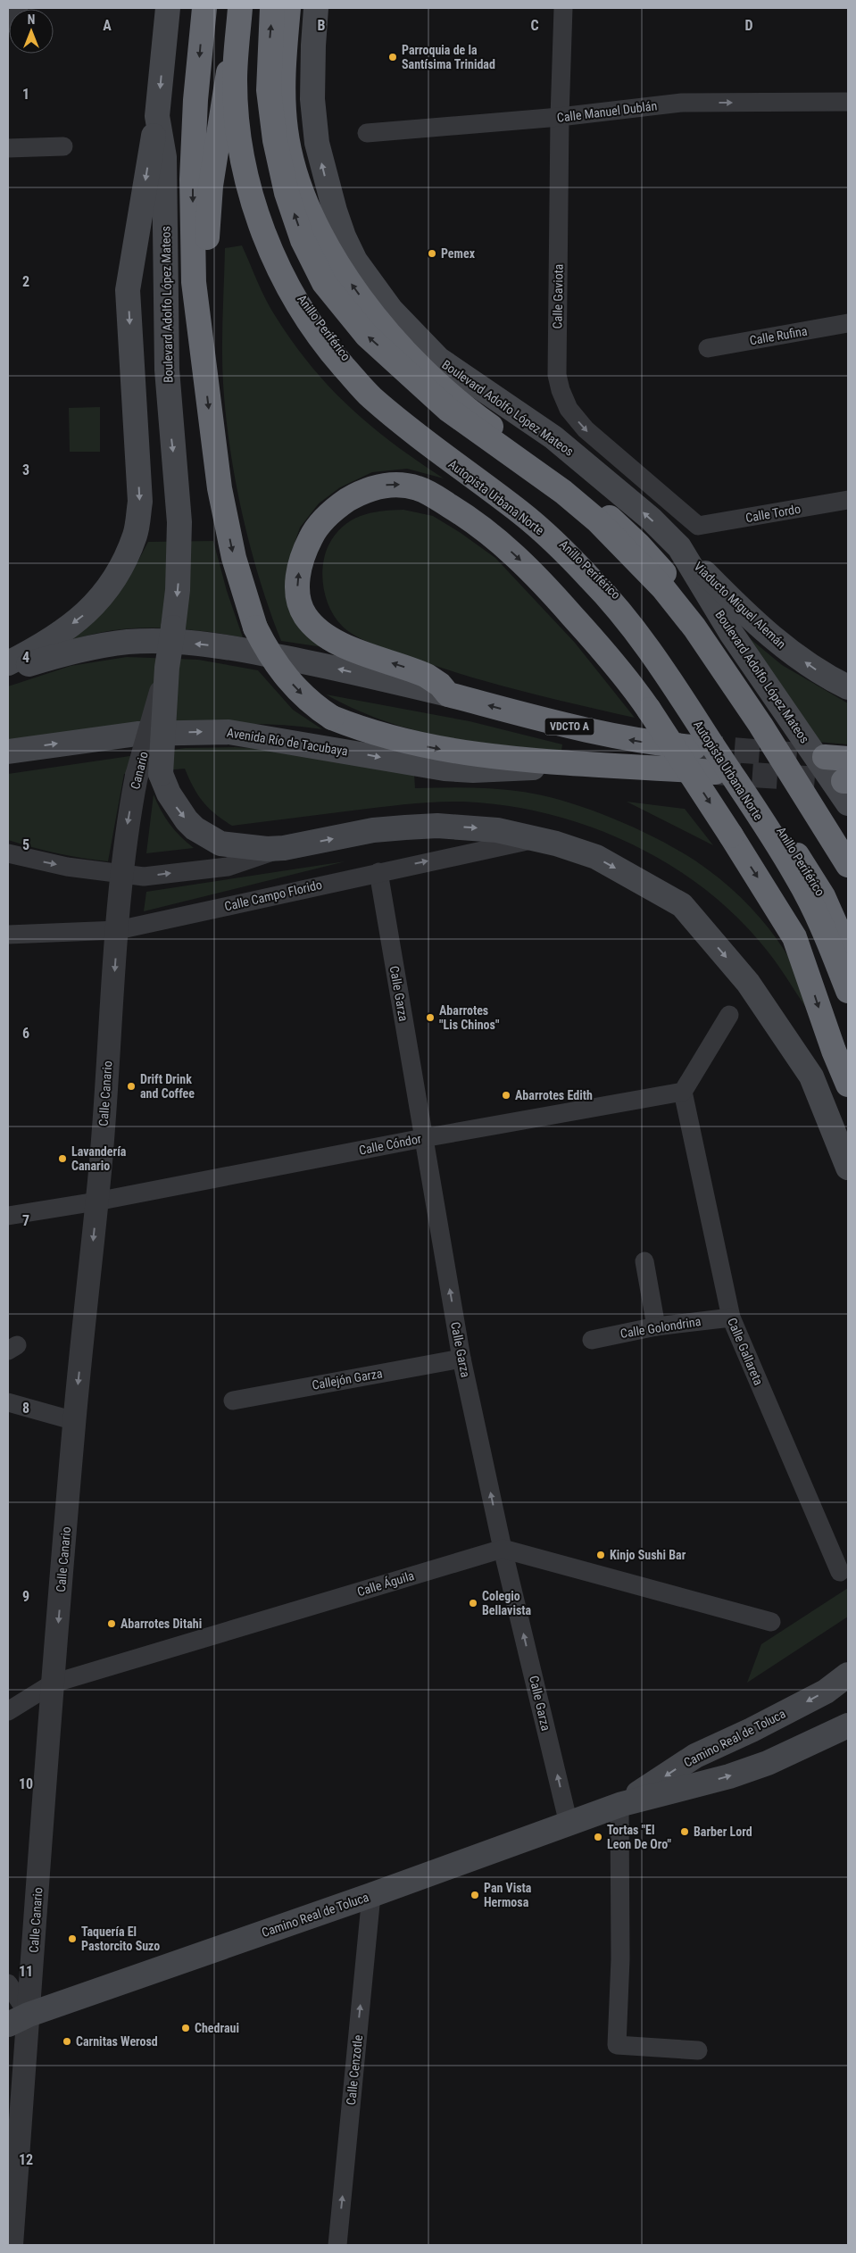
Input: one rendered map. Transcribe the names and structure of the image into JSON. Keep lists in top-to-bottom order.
{
  "streets": {
    "highway": ["Anillo Periférico", "Autopista Urbana Norte", "VDCTO A"],
    "main road": [
      "Boulevard Adolfo López Mateos",
      "Viaducto Miguel Alemán",
      "Avenida Río de Tacubaya",
      "Camino Real de Toluca"
    ],
    "street": [
      "Calle Manuel Dublán",
      "Calle Gaviota",
      "Calle Rufina",
      "Calle Tordo",
      "Canario",
      "Calle Campo Florido",
      "Calle Garza",
      "Calle Canario",
      "Calle Cóndor",
      "Calle Golondrina",
      "Calle Gallareta",
      "Callejón Garza",
      "Calle Águila",
      "Calle Cenzotle"
    ]
  },
  "crossings": [
    ["Calle Manuel Dublán", "Calle Gaviota"],
    ["Calle Gaviota", "Calle Tordo"],
    ["Boulevard Adolfo López Mateos", "Viaducto Miguel Alemán"],
    ["Boulevard Adolfo López Mateos", "Canario"],
    ["Canario", "Calle Canario"],
    ["Calle Campo Florido", "Calle Garza"],
    ["Calle Campo Florido", "Calle Canario"],
    ["Calle Garza", "Calle Cóndor"],
    ["Calle Garza", "Callejón Garza"],
    ["Calle Garza", "Calle Águila"],
    ["Calle Garza", "Camino Real de Toluca"],
    ["Calle Canario", "Calle Cóndor"],
    ["Calle Canario", "Calle Águila"],
    ["Calle Canario", "Camino Real de Toluca"],
    ["Calle Cóndor", "Calle Gallareta"],
    ["Calle Golondrina", "Calle Gallareta"],
    ["Camino Real de Toluca", "Calle Cenzotle"]
  ],
  "one_way": [
    "Calle Manuel Dublán",
    "Calle Gaviota",
    "Viaducto Miguel Alemán",
    "Canario",
    "Calle Garza",
    "Calle Canario",
    "Calle Cenzotle"
  ],
  "places": [
    "Parroquia de la Santísima Trinidad",
    "Pemex",
    "Abarrotes \"Lis Chinos\"",
    "Drift Drink and Coffee",
    "Abarrotes Edith",
    "Lavandería Canario",
    "Kinjo Sushi Bar",
    "Colegio Bellavista",
    "Abarrotes Ditahi",
    "Barber Lord",
    "Tortas \"El Leon De Oro\"",
    "Pan Vista Hermosa",
    "Taquería El Pastorcito Suzo",
    "Chedraui",
    "Carnitas Werosd"
  ],
  "north": "top",
  "grid": {
    "columns": [
      "A",
      "B",
      "C",
      "D"
    ],
    "rows": [
      "1",
      "2",
      "3",
      "4",
      "5",
      "6",
      "7",
      "8",
      "9",
      "10",
      "11",
      "12"
    ]
  }
}
